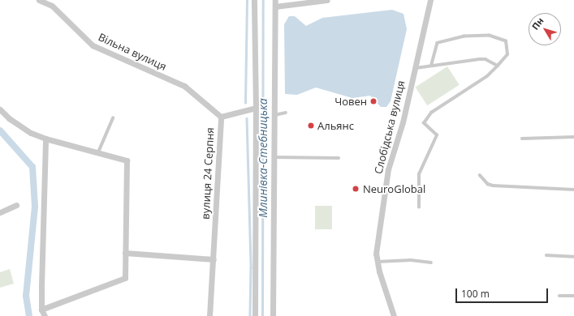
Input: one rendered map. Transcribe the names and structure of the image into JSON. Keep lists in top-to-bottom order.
{
  "streets": {
    "street": ["Вільна вулиця", "Слобідська вулиця", "вулиця 24 Серпня"]
  },
  "crossings": [
    ["Вільна вулиця", "вулиця 24 Серпня"]
  ],
  "water": ["Млинівка-Стебницька"],
  "places": ["Човен", "Альянс", "NeuroGlobal"],
  "scale_bar": "100 m",
  "north": "top left"
}
